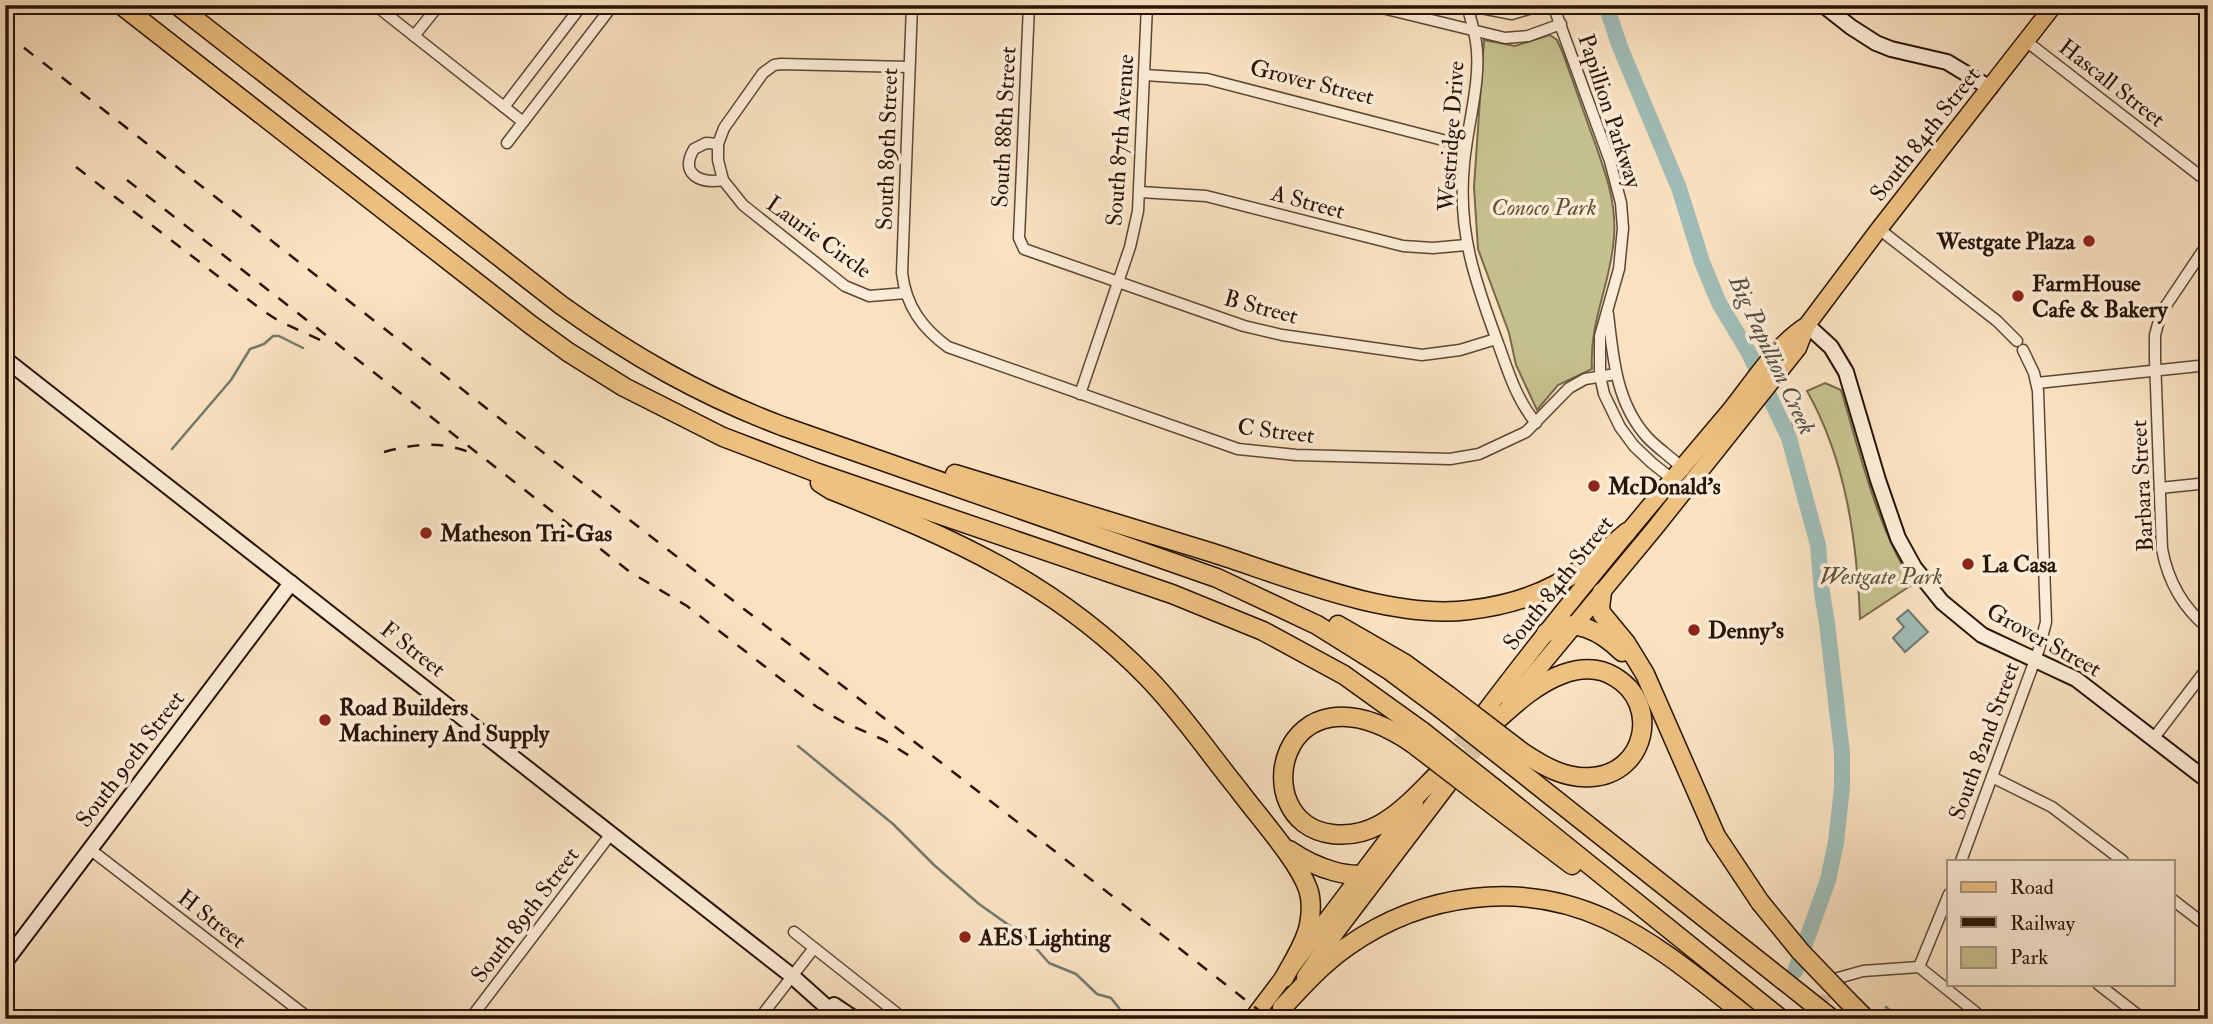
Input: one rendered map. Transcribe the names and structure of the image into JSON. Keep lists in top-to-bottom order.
{
  "streets": {
    "main road": ["South 84th Street"],
    "street": [
      "Grover Street",
      "Hascall Street",
      "Papillion Parkway",
      "South 88th Street",
      "Westridge Drive",
      "South 87th Avenue",
      "South 89th Street",
      "A Street",
      "Laurie Circle",
      "B Street",
      "C Street",
      "Barbara Street",
      "F Street",
      "South 82nd Street",
      "South 90th Street",
      "H Street"
    ]
  },
  "crossings": [
    ["Grover Street", "South 84th Street"],
    ["Grover Street", "Westridge Drive"],
    ["Grover Street", "South 87th Avenue"],
    ["Grover Street", "South 82nd Street"],
    ["Hascall Street", "South 84th Street"],
    ["Papillion Parkway", "South 84th Street"],
    ["Papillion Parkway", "C Street"],
    ["South 88th Street", "B Street"],
    ["South 84th Street", "South 82nd Street"],
    ["Westridge Drive", "A Street"],
    ["Westridge Drive", "B Street"],
    ["Westridge Drive", "C Street"],
    ["South 87th Avenue", "A Street"],
    ["South 87th Avenue", "B Street"],
    ["South 87th Avenue", "C Street"],
    ["South 89th Street", "Laurie Circle"],
    ["South 89th Street", "C Street"],
    ["South 89th Street", "F Street"],
    ["Laurie Circle", "C Street"],
    ["F Street", "South 90th Street"],
    ["South 90th Street", "H Street"]
  ],
  "water": ["Big Papillion Creek"],
  "parks": ["Conoco Park", "Westgate Park"],
  "places": [
    "Westgate Plaza",
    "FarmHouse Cafe & Bakery",
    "McDonald's",
    "Matheson Tri-Gas",
    "La Casa",
    "Denny's",
    "Road Builders Machinery And Supply",
    "AES Lighting"
  ],
  "legend": ["Road", "Railway", "Park"]
}
